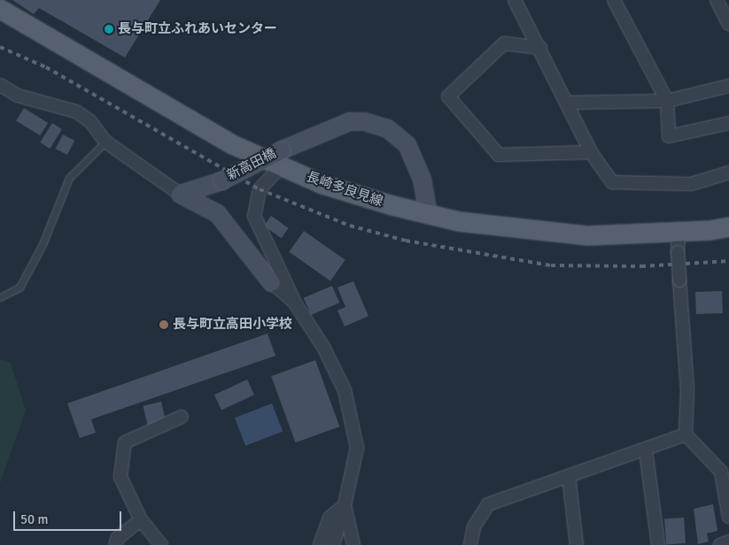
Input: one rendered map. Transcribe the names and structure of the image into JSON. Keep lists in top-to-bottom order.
{
  "streets": {
    "main road": ["長崎多良見線"],
    "street": ["新高田橋"]
  },
  "crossings": [
    ["新高田橋", "長崎多良見線"]
  ],
  "places": ["長与町立ふれあいセンター", "長与町立高田小学校"],
  "scale_bar": "50 m"
}
